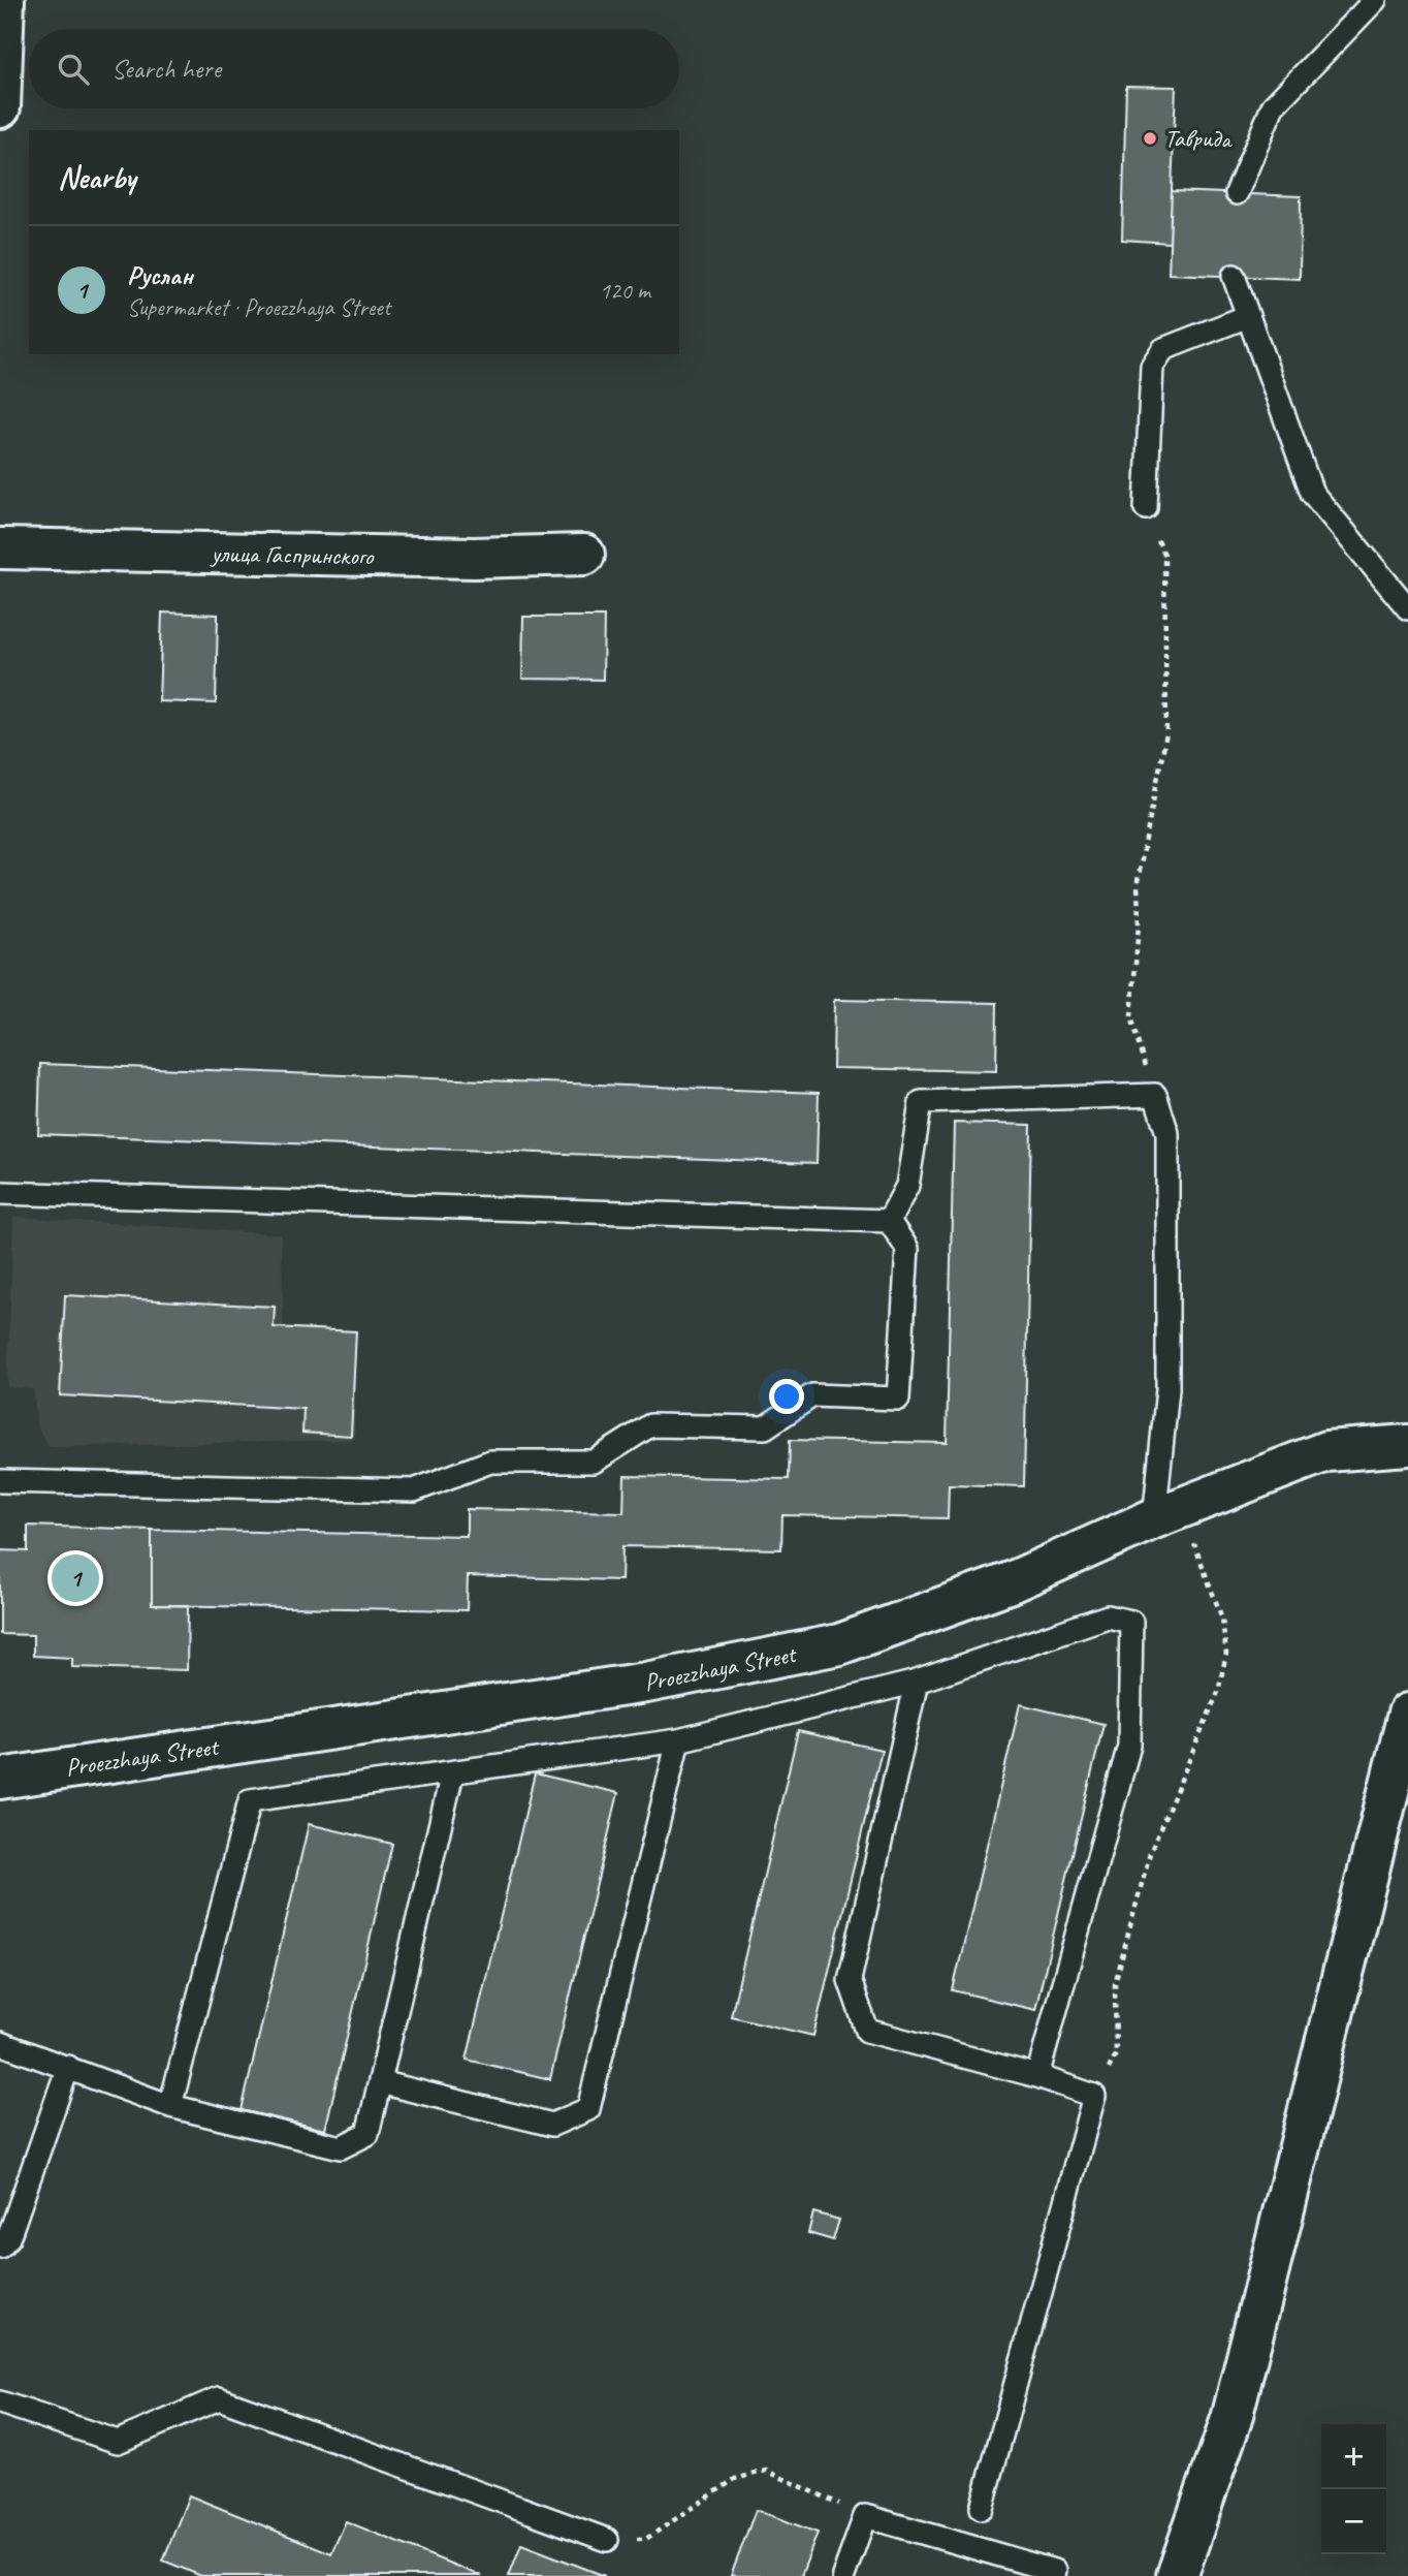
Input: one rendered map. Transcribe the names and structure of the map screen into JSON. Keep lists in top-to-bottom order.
{
  "streets": {
    "main road": ["улица Гаспринского", "Proezzhaya Street"]
  },
  "places": ["Таврида"],
  "page": {
    "search": "Search here",
    "heading": "Nearby",
    "list": [
      {
        "mark": "1",
        "name": "Руслан",
        "note": "Supermarket · Proezzhaya Street",
        "value": "120 m"
      }
    ],
    "pins": "1",
    "map_buttons": ["+", "−"]
  }
}
